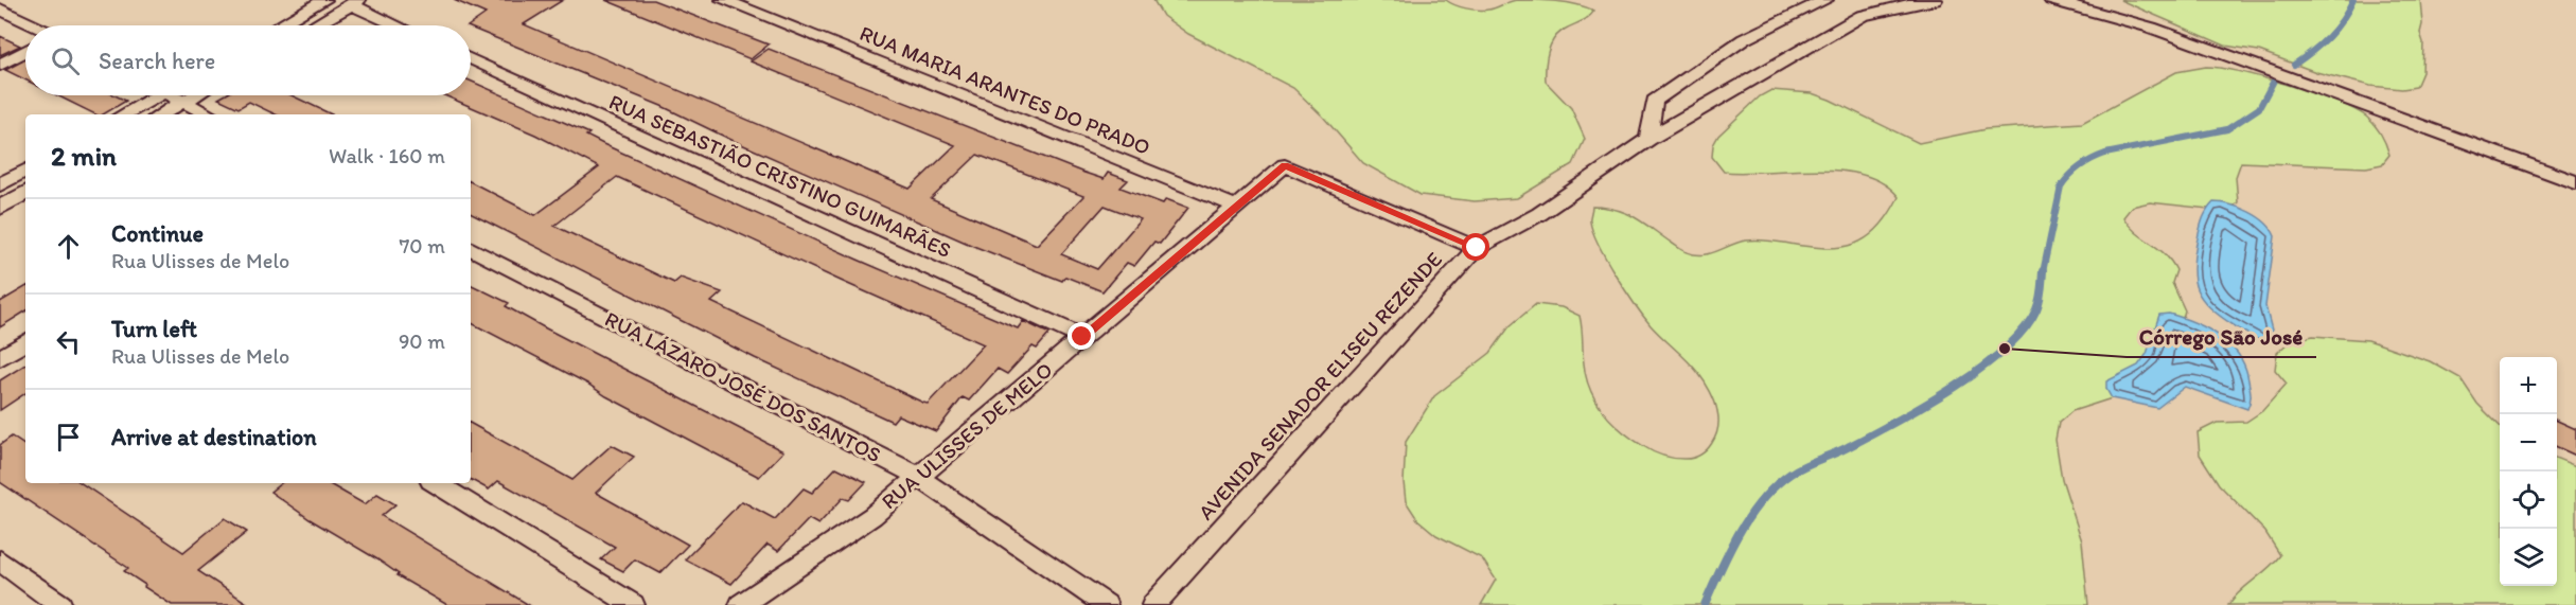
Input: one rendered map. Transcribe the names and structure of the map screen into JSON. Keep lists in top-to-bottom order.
{
  "streets": {
    "street": [
      "RUA MARIA ARANTES DO PRADO",
      "RUA SEBASTIÃO CRISTINO GUIMARÃES",
      "AVENIDA SENADOR ELISEU REZENDE",
      "RUA LÁZARO JOSÉ DOS SANTOS",
      "RUA ULISSES DE MELO"
    ]
  },
  "crossings": [
    ["RUA MARIA ARANTES DO PRADO", "RUA ULISSES DE MELO"],
    ["RUA SEBASTIÃO CRISTINO GUIMARÃES", "RUA ULISSES DE MELO"],
    ["AVENIDA SENADOR ELISEU REZENDE", "RUA ULISSES DE MELO"],
    ["RUA LÁZARO JOSÉ DOS SANTOS", "RUA ULISSES DE MELO"]
  ],
  "places": ["Córrego São José"],
  "page": {
    "search": "Search here",
    "heading": ["2 min", "Walk · 160 m"],
    "list": [
      ["Continue", "Rua Ulisses de Melo", "70 m"],
      ["Turn left", "Rua Ulisses de Melo", "90 m"],
      "Arrive at destination"
    ],
    "map_buttons": ["+", "−"]
  }
}
